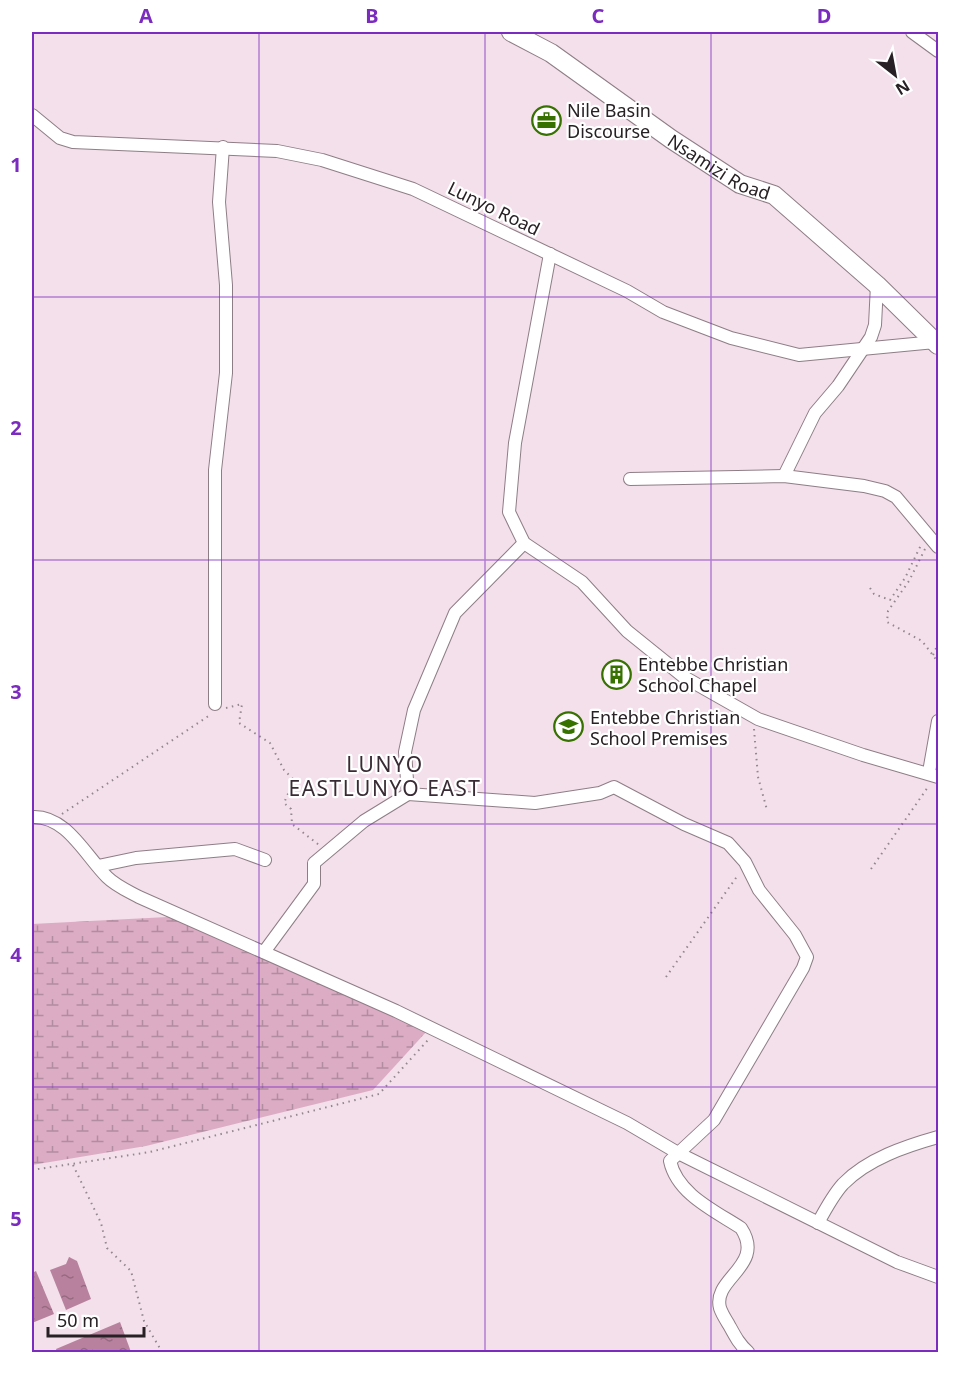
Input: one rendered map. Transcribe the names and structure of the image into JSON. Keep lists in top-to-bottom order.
{
  "streets": {
    "street": ["Nsamizi Road", "Lunyo Road"]
  },
  "crossings": [
    ["Nsamizi Road", "Lunyo Road"]
  ],
  "districts": ["LUNYO EASTLUNYO EAST"],
  "places": {
    "office": ["Nile Basin Discourse"],
    "building": ["Entebbe Christian School Chapel"],
    "school or university": ["Entebbe Christian School Premises"]
  },
  "scale_bar": "50 m",
  "north": "bottom right",
  "grid": {
    "columns": [
      "A",
      "B",
      "C",
      "D"
    ],
    "rows": [
      "1",
      "2",
      "3",
      "4",
      "5"
    ]
  }
}
